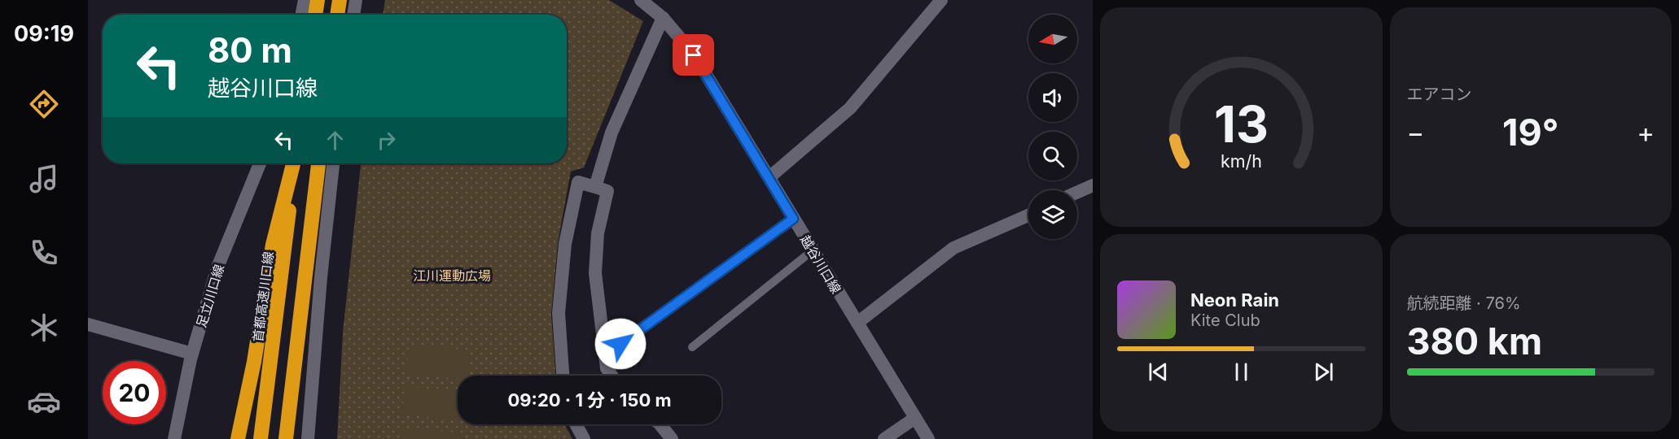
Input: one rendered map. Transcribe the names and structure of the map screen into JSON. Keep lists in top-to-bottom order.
{
  "streets": {
    "highway": ["首都高速川口線"],
    "street": ["越谷川口線", "足立川口線"]
  },
  "parks": ["江川運動広場"],
  "north": "left",
  "page": {
    "tabs": "09:19",
    "tile": [
      "エアコン",
      ["航続距離 · 76%", "380 km"]
    ],
    "turn": ["80 m", "越谷川口線"],
    "heat": ["−", "19°", "+"],
    "song": ["Neon Rain", "Kite Club"],
    "limit": "20",
    "trip": "09:20 · 1 分 · 150 m",
    "gauge": ["13", "km/h"]
  }
}
